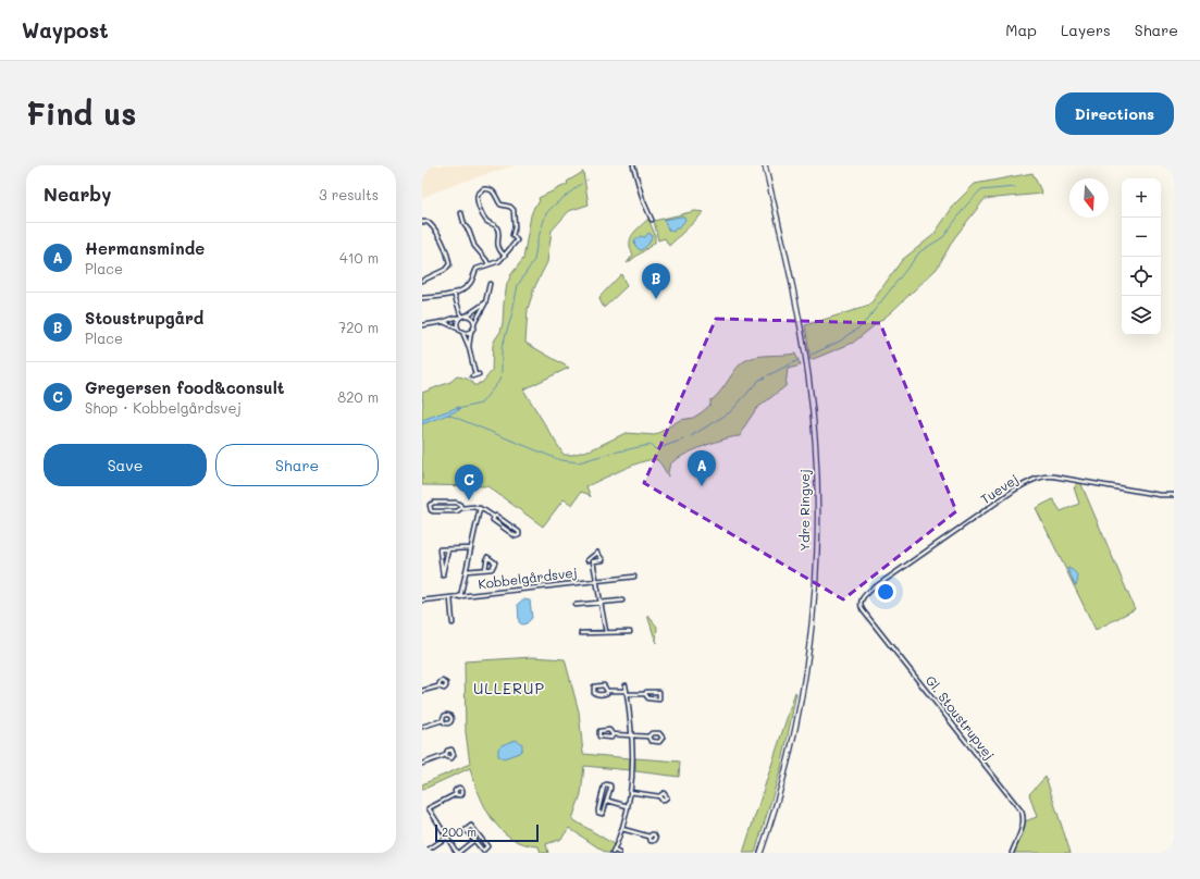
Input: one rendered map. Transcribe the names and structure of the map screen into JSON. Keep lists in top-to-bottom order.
{
  "streets": {
    "street": [
      "Tuevej",
      "Ydre Ringvej",
      "Kobbelgårdsvej",
      "Gl. Stoustrupvej"
    ]
  },
  "crossings": [
    ["Tuevej", "Gl. Stoustrupvej"]
  ],
  "districts": ["ULLERUP"],
  "scale_bar": "200 m",
  "north": "bottom",
  "page": {
    "header": "Waypost",
    "nav": ["Map", "Layers", "Share"],
    "buttons": [
      "Directions",
      ["Save", "Share"]
    ],
    "title": "Find us",
    "heading": ["Nearby", "3 results"],
    "map_buttons": ["+", "−"],
    "list": [
      {
        "mark": "A",
        "name": "Hermansminde",
        "note": "Place",
        "value": "410 m"
      },
      {
        "mark": "B",
        "name": "Stoustrupgård",
        "note": "Place",
        "value": "720 m"
      },
      {
        "mark": "C",
        "name": "Gregersen food&consult",
        "note": "Shop · Kobbelgårdsvej",
        "value": "820 m"
      }
    ],
    "pins": ["B", "A", "C"],
    "scale": "200 m"
  }
}
